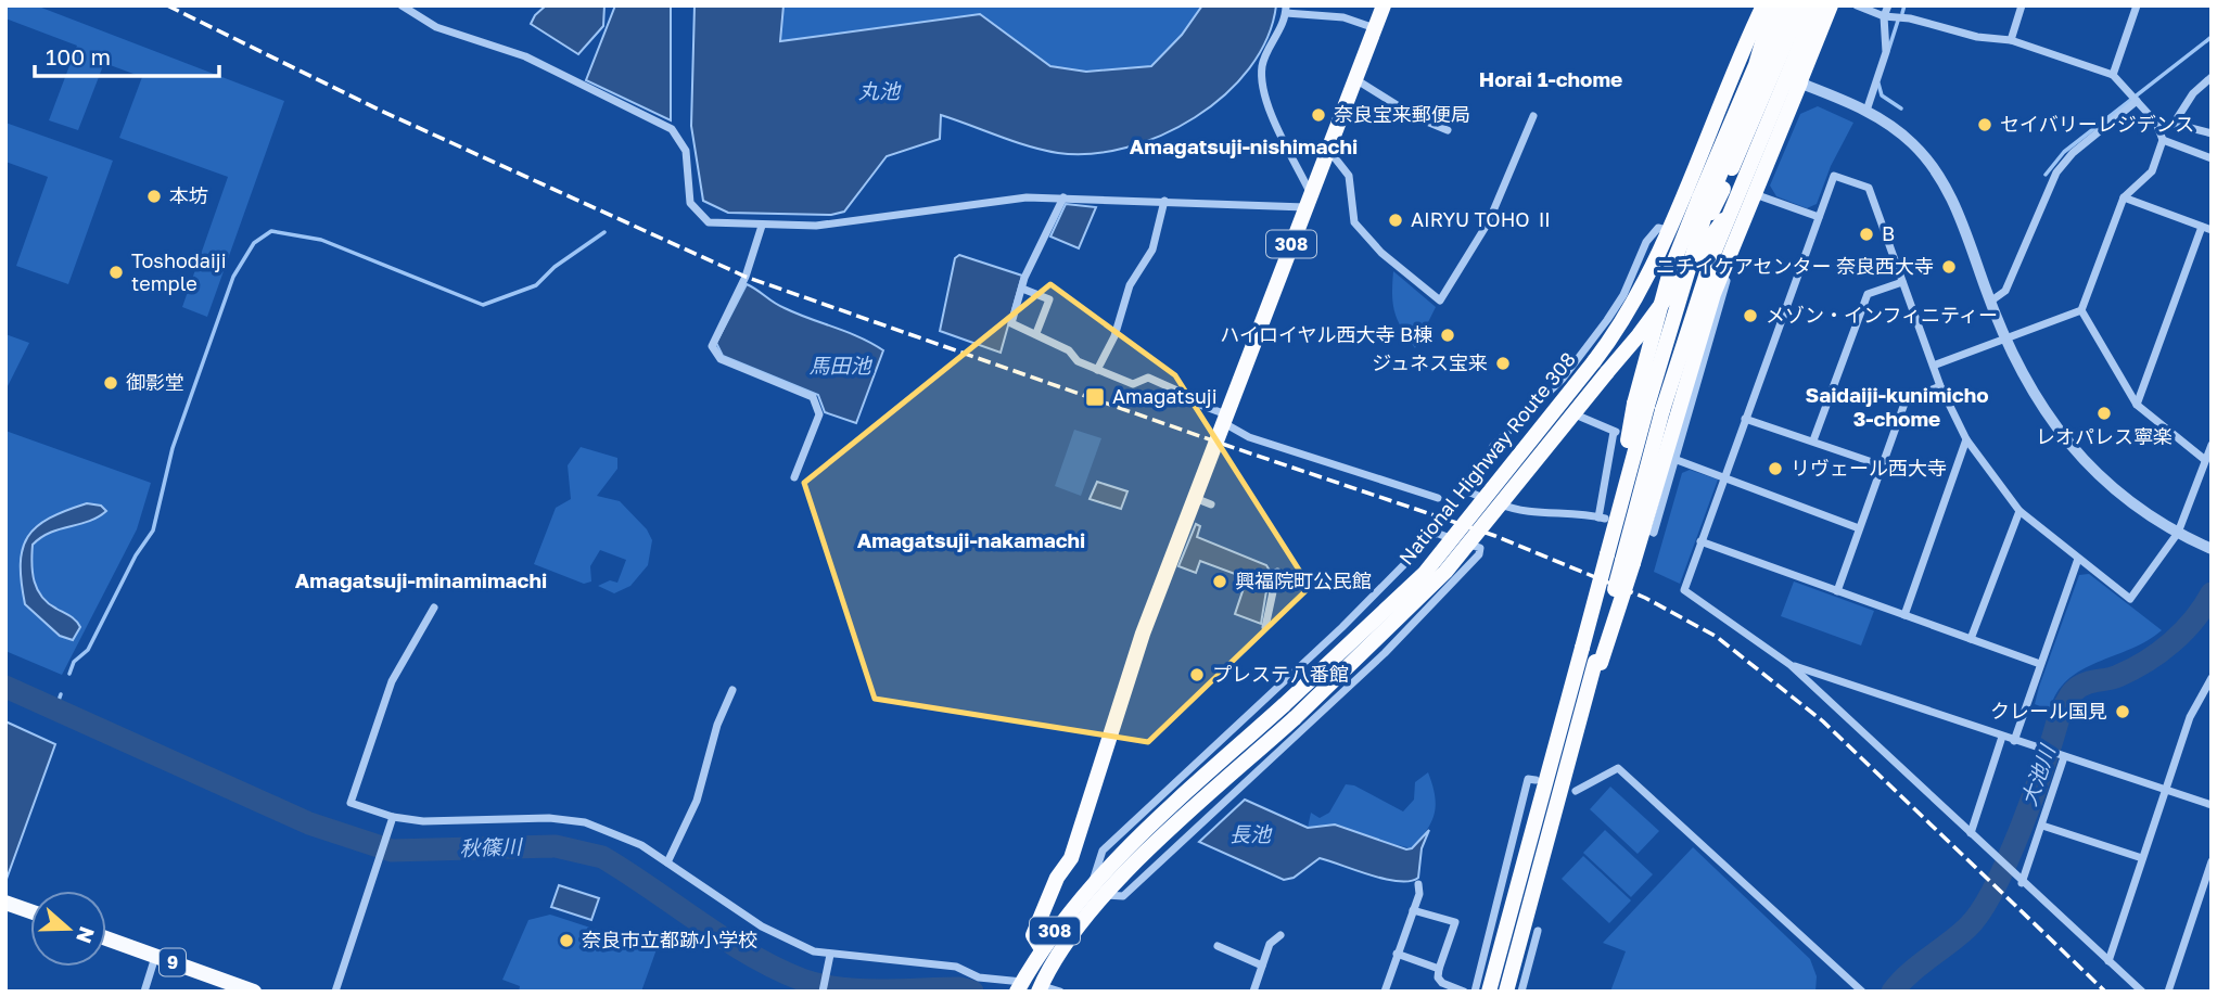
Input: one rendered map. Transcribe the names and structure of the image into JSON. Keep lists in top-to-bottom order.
{
  "streets": {
    "highway": ["308", "National Highway Route 308"],
    "main road": ["9"]
  },
  "crossings": [
    ["308", "National Highway Route 308"]
  ],
  "districts": [
    "Horai 1-chome",
    "Amagatsuji-nishimachi",
    "Saidaiji-kunimicho 3-chome",
    "Amagatsuji-nakamachi",
    "Amagatsuji-minamimachi"
  ],
  "water": [
    "丸池",
    "馬田池",
    "大池川",
    "長池",
    "秋篠川"
  ],
  "places": {
    "other": [
      "奈良宝来郵便局",
      "セイバリーレジデンス",
      "本坊",
      "AIRYU TOHO Ⅱ",
      "B",
      "ニチイケアセンター 奈良西大寺",
      "Toshodaiji temple",
      "メゾン・インフィニティー",
      "ハイロイヤル西大寺 B棟",
      "ジュネス宝来",
      "御影堂",
      "レオパレス寧楽",
      "リヴェール西大寺",
      "興福院町公民館",
      "プレステ八番館",
      "クレール国見",
      "奈良市立都跡小学校"
    ],
    "transit": ["Amagatsuji"]
  },
  "scale_bar": "100 m",
  "north": "right"
}
